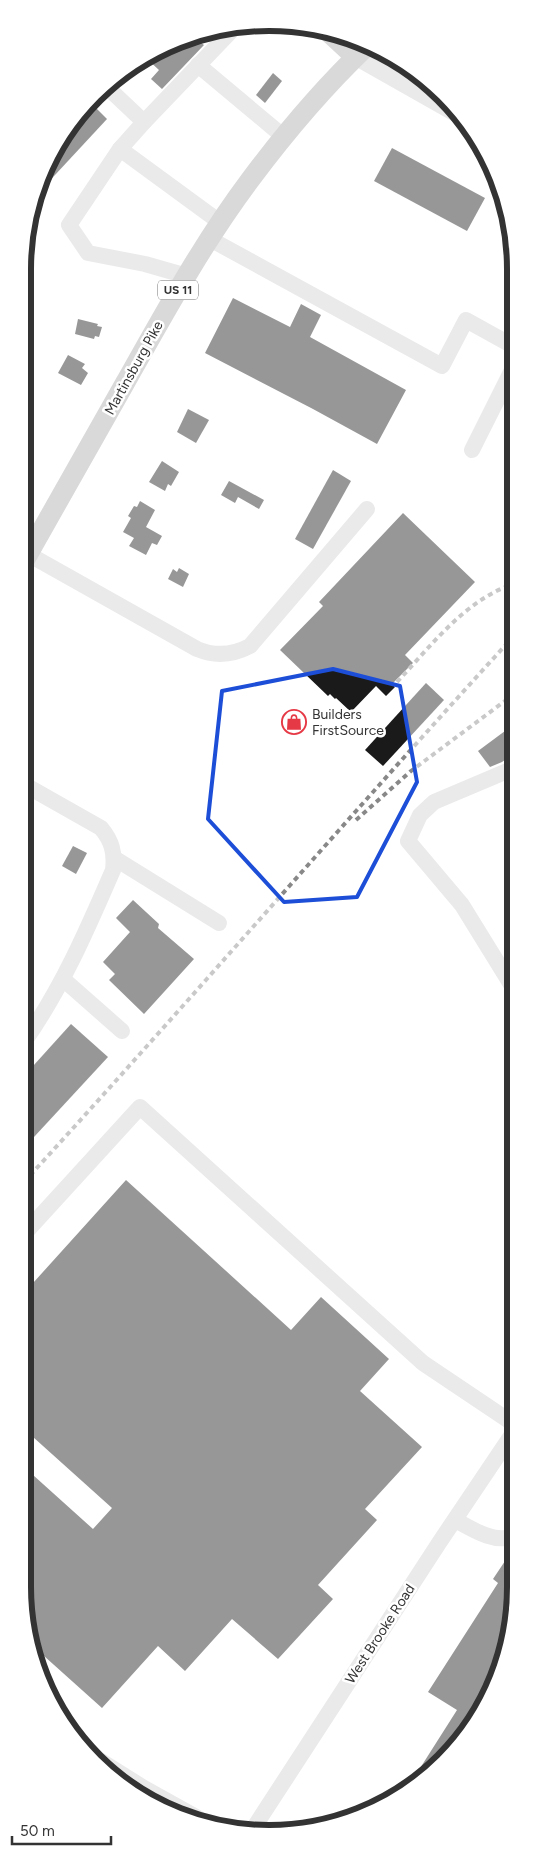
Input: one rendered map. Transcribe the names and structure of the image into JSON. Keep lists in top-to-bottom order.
{
  "streets": {
    "main road": ["US 11", "Martinsburg Pike"],
    "street": ["West Brooke Road"]
  },
  "places": {
    "shop": ["Builders FirstSource"]
  },
  "scale_bar": "50 m"
}
